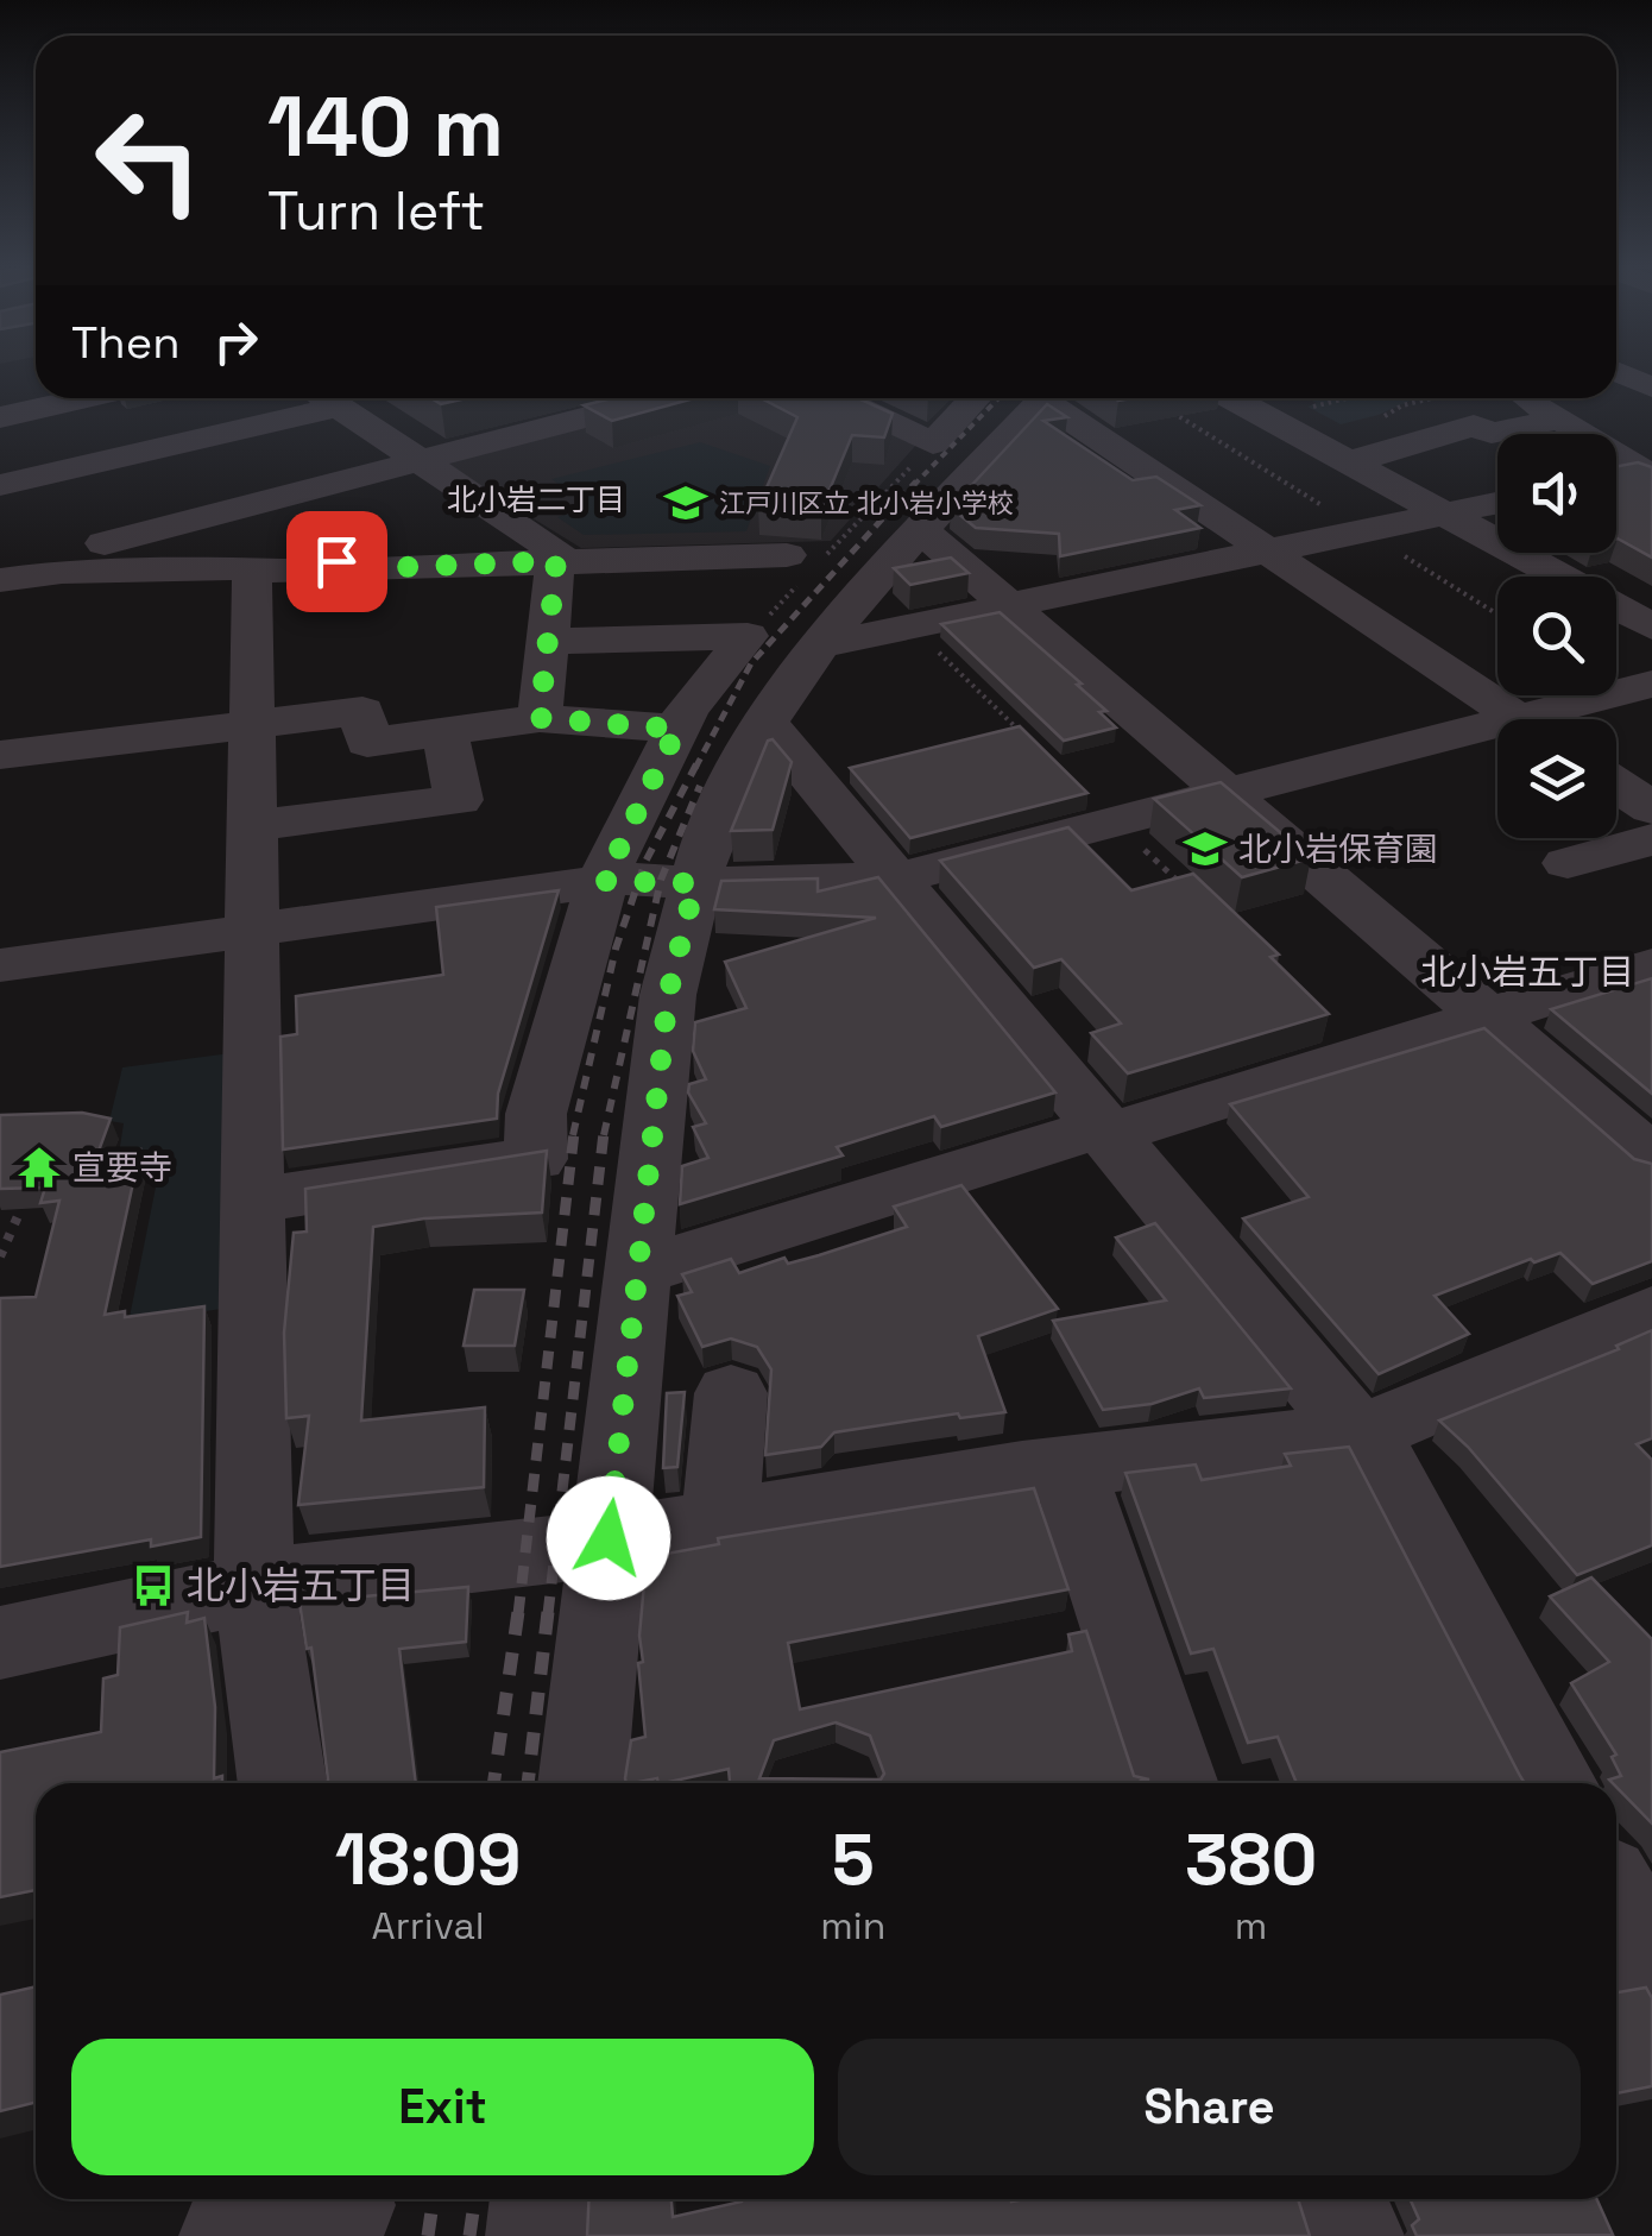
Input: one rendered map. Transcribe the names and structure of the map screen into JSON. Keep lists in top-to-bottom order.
{
  "districts": ["北小岩二丁目", "北小岩五丁目"],
  "places": {
    "school or university": ["江戸川区立 北小岩小学校", "北小岩保育園"],
    "temple": ["宣要寺"],
    "bus stop": ["北小岩五丁目"]
  },
  "page": {
    "turn": ["140 m", "Turn left"],
    "then": "Then",
    "eta": [
      "18:09",
      "Arrival",
      "5",
      "min",
      "380",
      "m"
    ],
    "buttons": ["Exit", "Share"]
  }
}
